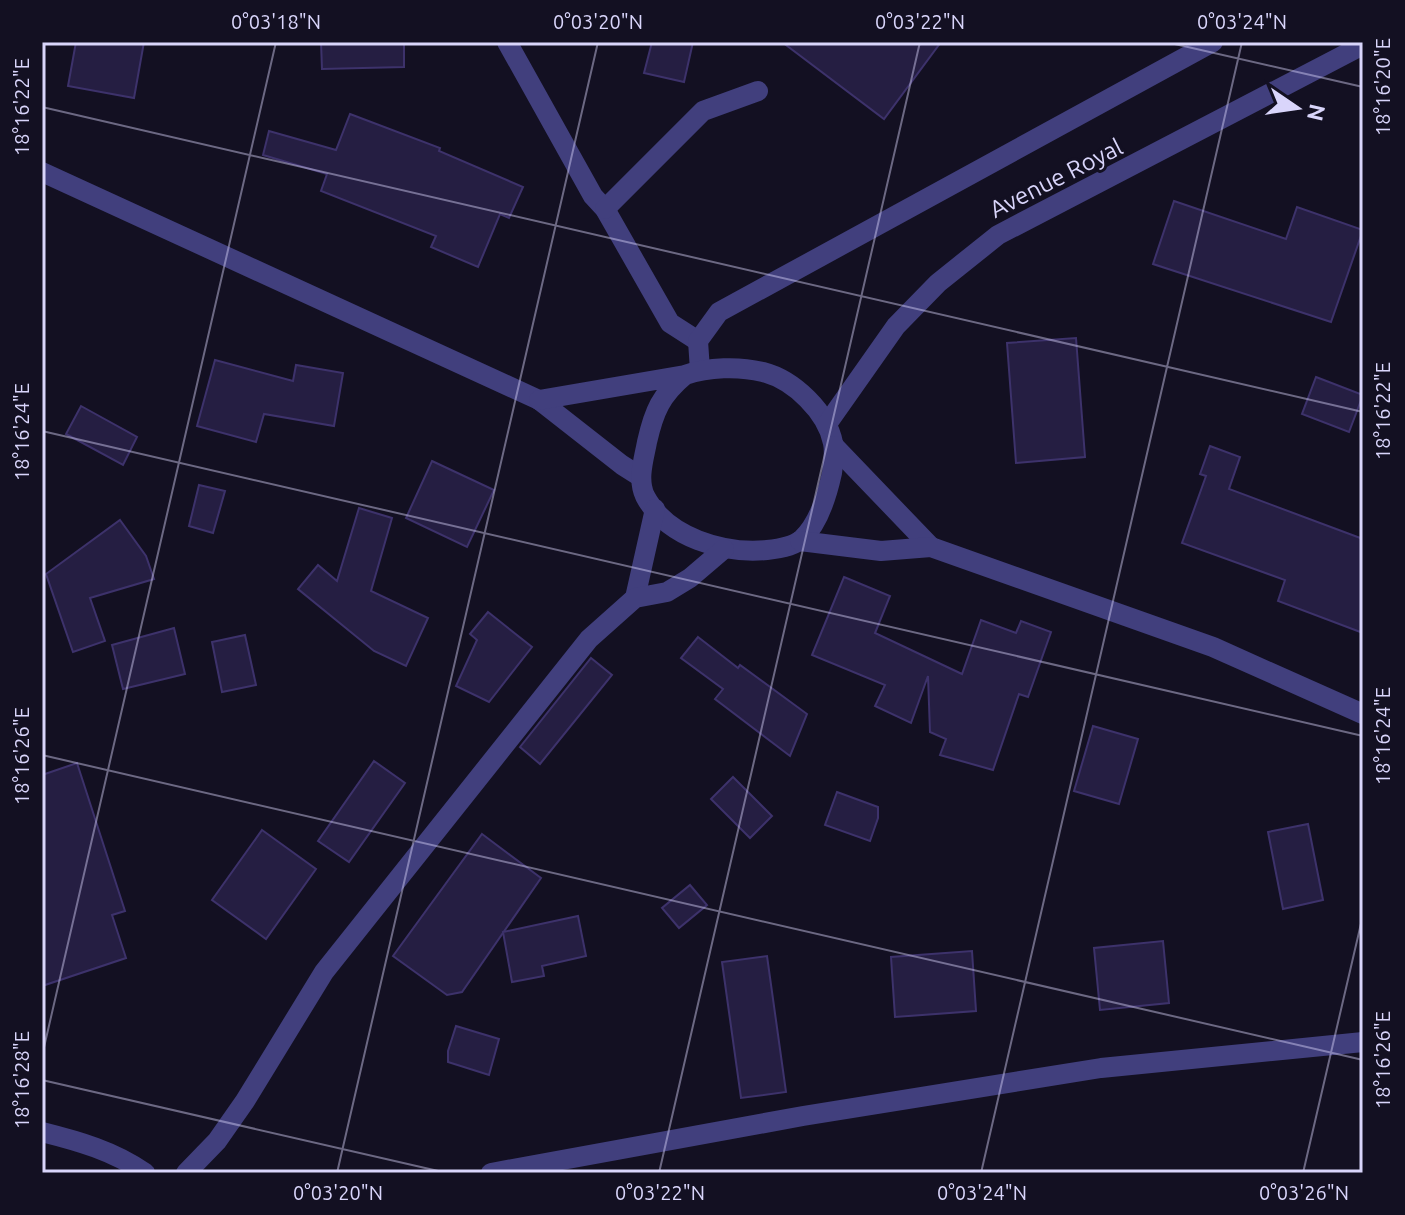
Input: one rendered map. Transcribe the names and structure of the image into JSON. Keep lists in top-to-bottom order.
{
  "streets": {
    "street": ["Avenue Royal"]
  },
  "north": "right",
  "coordinates": [
    "0°03'18\"N",
    "0°03'20\"N",
    "0°03'22\"N",
    "0°03'24\"N",
    "18°16'20\"E",
    "18°16'22\"E",
    "18°16'24\"E",
    "18°16'26\"E",
    "18°16'28\"E",
    "0°03'26\"N"
  ]
}
